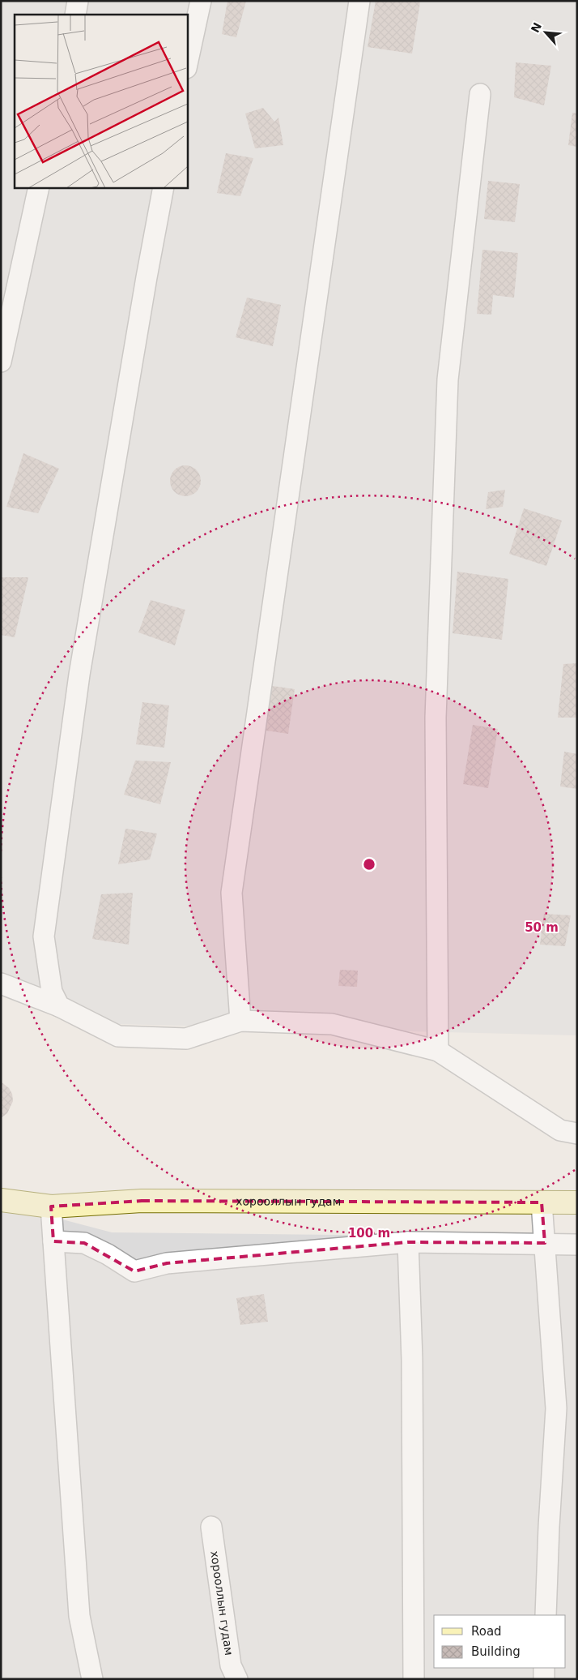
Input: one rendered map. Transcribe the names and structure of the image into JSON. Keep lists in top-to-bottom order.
{
  "streets": {
    "main road": ["хорооллын гудам"]
  },
  "legend": ["Road", "Building"],
  "north": "top left",
  "rings": ["50 m", "100 m"]
}
